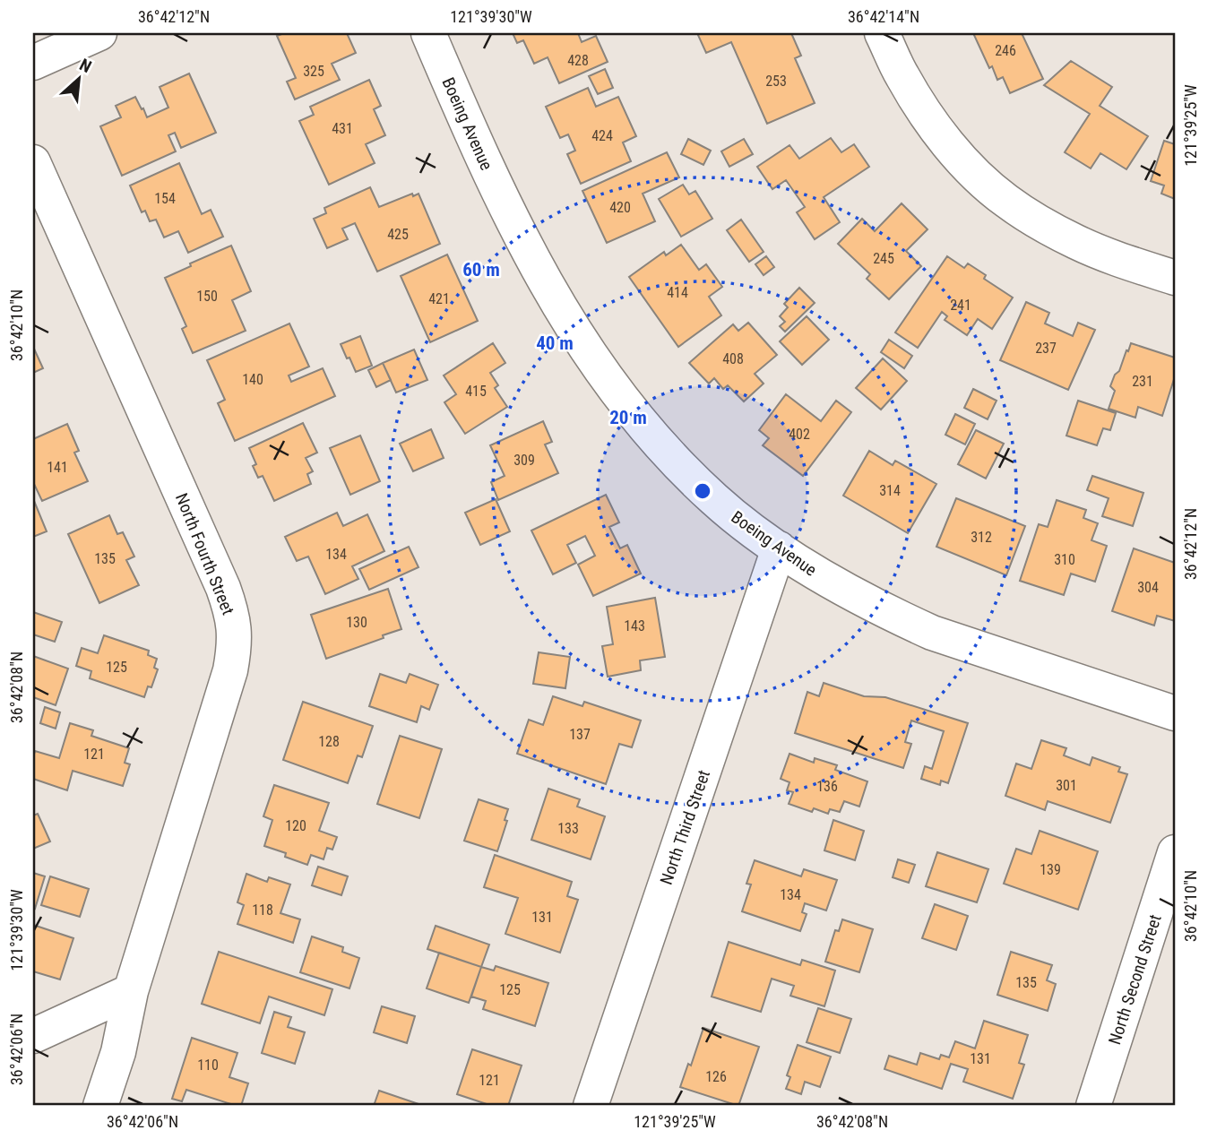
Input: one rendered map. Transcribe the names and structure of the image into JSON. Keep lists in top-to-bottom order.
{
  "streets": {
    "street": [
      "Boeing Avenue",
      "North Fourth Street",
      "North Third Street",
      "North Second Street"
    ]
  },
  "crossings": [
    ["Boeing Avenue", "North Third Street"]
  ],
  "house_numbers": [
    "246",
    "428",
    "325",
    "253",
    "431",
    "424",
    "154",
    "420",
    "425",
    "245",
    "414",
    "150",
    "421",
    "241",
    "237",
    "408",
    "140",
    "231",
    "415",
    "402",
    "309",
    "141",
    "314",
    "312",
    "134",
    "135",
    "310",
    "304",
    "130",
    "143",
    "125",
    "137",
    "128",
    "121",
    "301",
    "136",
    "120",
    "133",
    "139",
    "134",
    "118",
    "131",
    "135",
    "125",
    "131",
    "110",
    "126",
    "121"
  ],
  "north": "top right",
  "coordinates": [
    "36°42'12\"N",
    "121°39'30\"W",
    "36°42'14\"N",
    "121°39'25\"W",
    "36°42'10\"N",
    "36°42'08\"N",
    "36°42'06\"N"
  ],
  "rings": ["60 m", "40 m", "20 m"]
}
